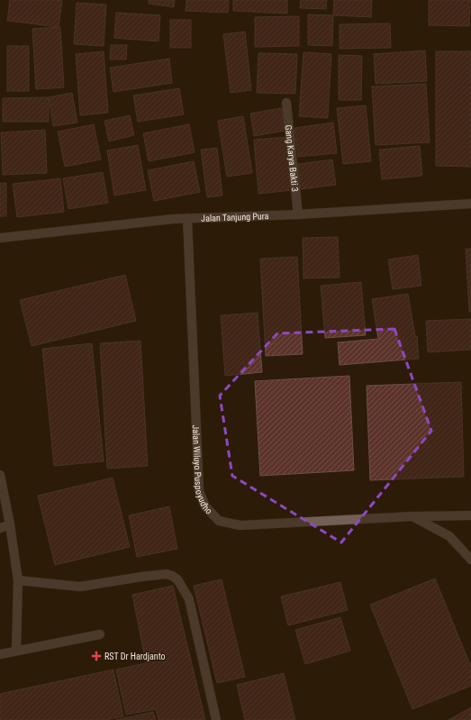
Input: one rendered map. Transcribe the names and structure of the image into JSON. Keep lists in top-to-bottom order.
{
  "streets": {
    "street": ["Gang Karya Bakti 3", "Jalan Tanjung Pura", "Jalan Wiluyo Puspoyudho"]
  },
  "crossings": [
    ["Gang Karya Bakti 3", "Jalan Tanjung Pura"],
    ["Jalan Tanjung Pura", "Jalan Wiluyo Puspoyudho"]
  ],
  "places": {
    "health": ["RST Dr Hardjanto"]
  }
}
